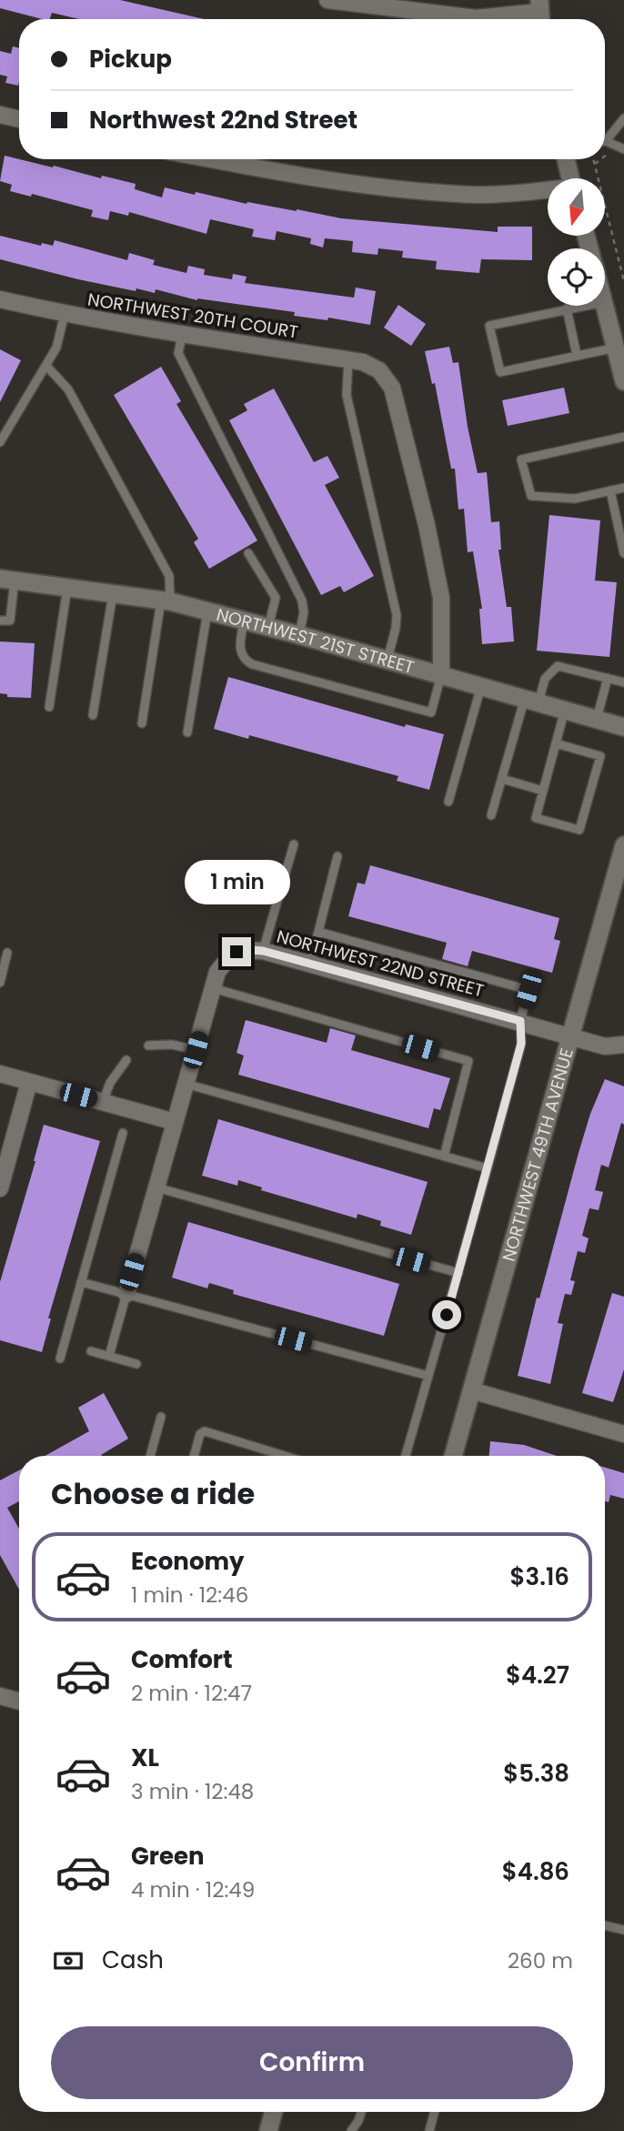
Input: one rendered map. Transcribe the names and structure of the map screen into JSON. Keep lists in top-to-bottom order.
{
  "streets": {
    "street": [
      "NORTHWEST 20TH COURT",
      "NORTHWEST 21ST STREET",
      "NORTHWEST 22ND STREET",
      "NORTHWEST 49TH AVENUE"
    ]
  },
  "crossings": [
    ["NORTHWEST 20TH COURT", "NORTHWEST 21ST STREET"],
    ["NORTHWEST 22ND STREET", "NORTHWEST 49TH AVENUE"]
  ],
  "north": "bottom",
  "page": {
    "banner": ["Pickup", "Northwest 22nd Street"],
    "bubble": "1 min",
    "heading": "Choose a ride",
    "list": [
      {
        "name": "Economy",
        "note": "1 min · 12:46",
        "value": "$3.16"
      },
      {
        "name": "Comfort",
        "note": "2 min · 12:47",
        "value": "$4.27"
      },
      {
        "name": "XL",
        "note": "3 min · 12:48",
        "value": "$5.38"
      },
      {
        "name": "Green",
        "note": "4 min · 12:49",
        "value": "$4.86"
      }
    ],
    "pay": ["Cash", "260 m"],
    "buttons": "Confirm"
  }
}
